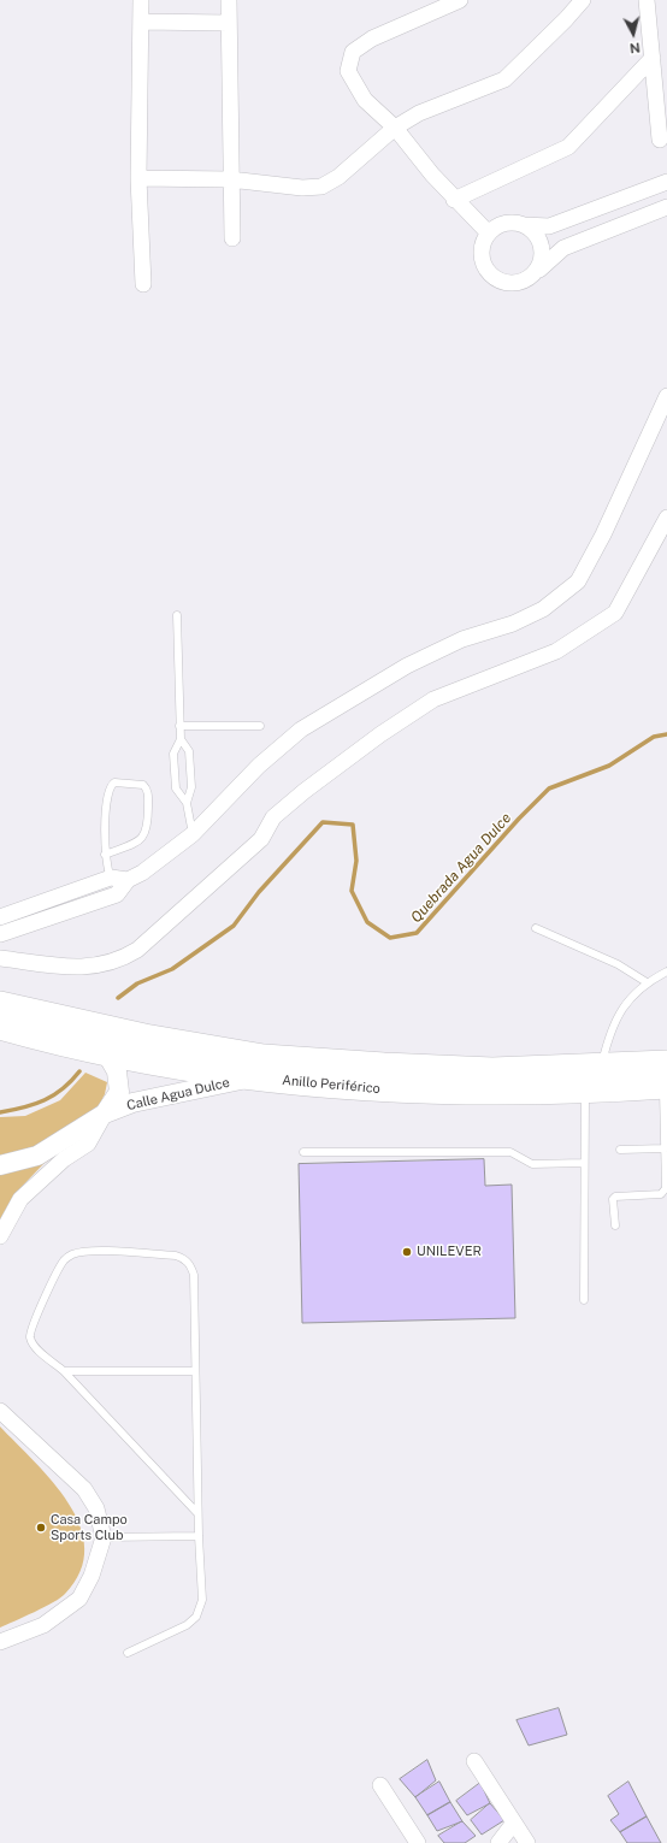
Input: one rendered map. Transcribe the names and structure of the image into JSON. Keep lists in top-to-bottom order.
{
  "streets": {
    "highway": ["Anillo Periférico"],
    "street": ["Calle Agua Dulce"]
  },
  "crossings": [
    ["Anillo Periférico", "Calle Agua Dulce"]
  ],
  "water": ["Quebrada Agua Dulce"],
  "places": ["UNILEVER", "Casa Campo Sports Club"],
  "north": "bottom"
}
